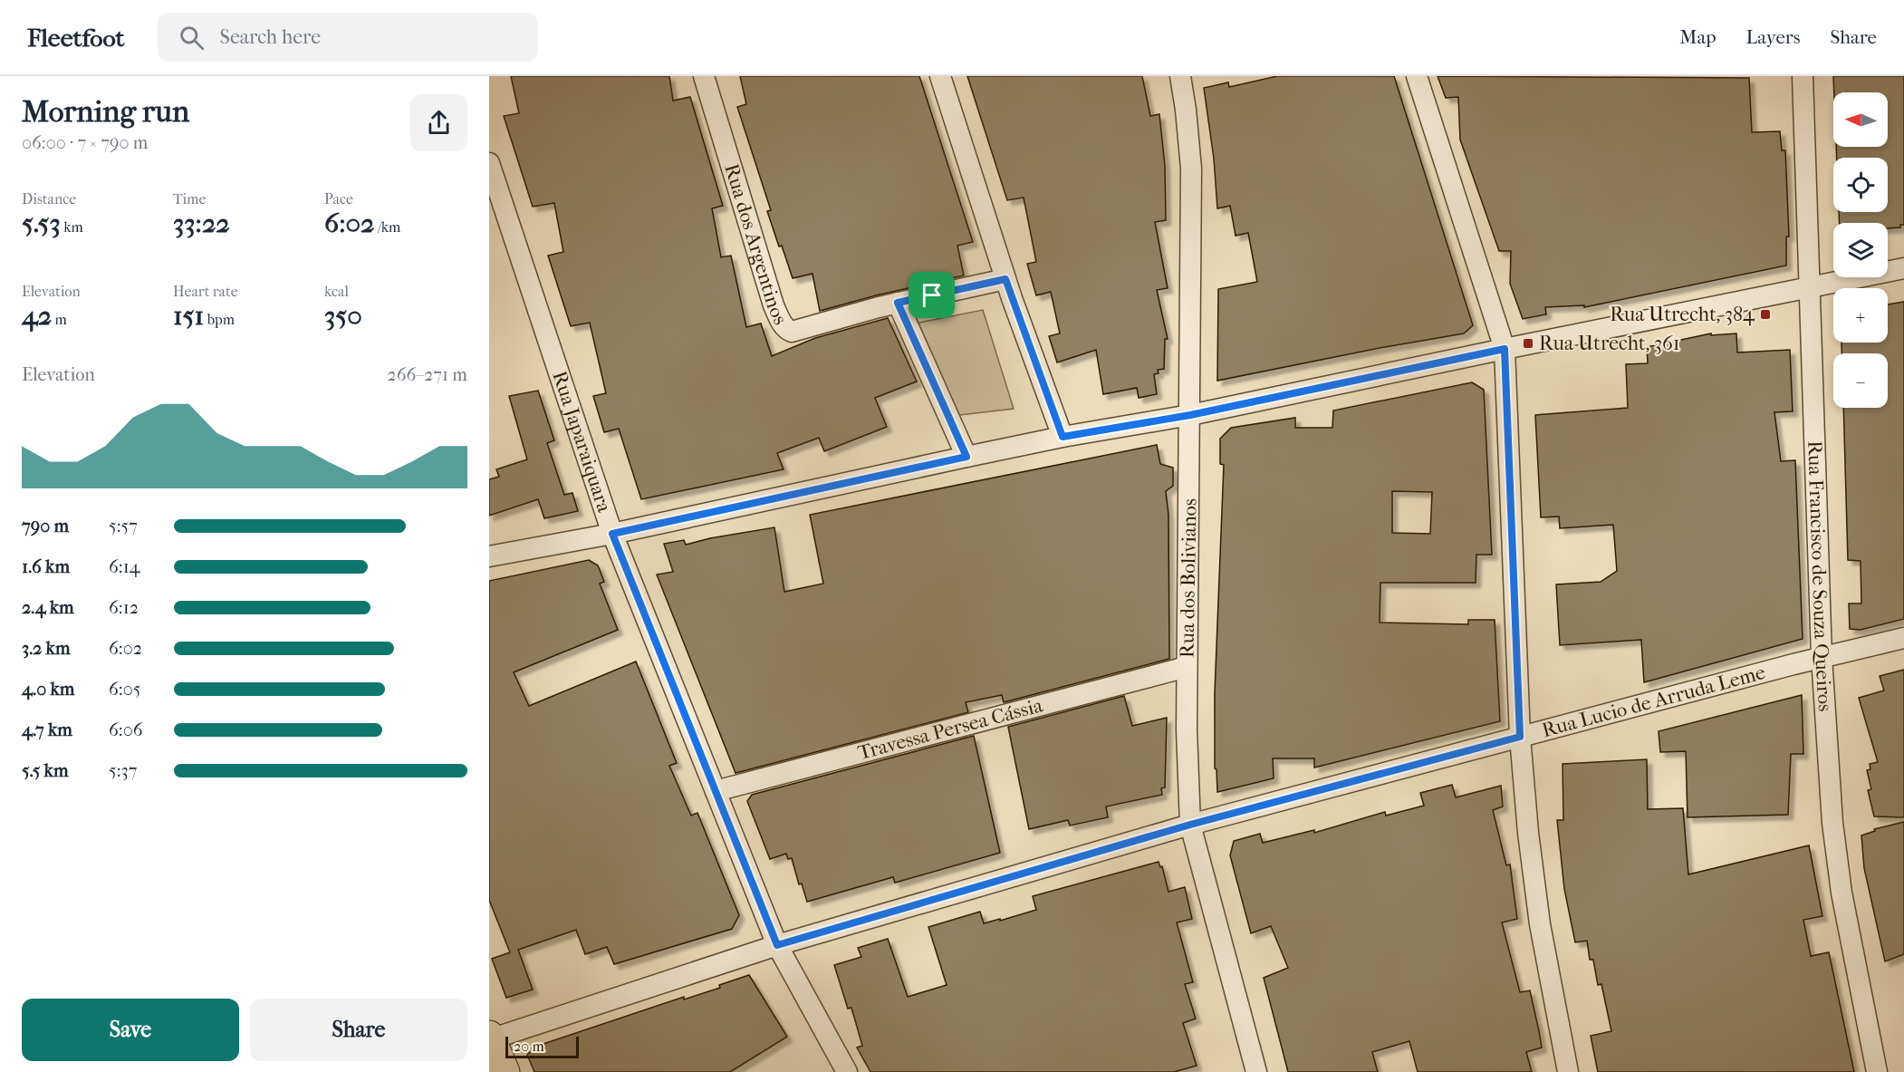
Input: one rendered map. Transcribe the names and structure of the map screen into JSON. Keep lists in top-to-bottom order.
{
  "streets": {
    "street": [
      "Rua dos Argentinos",
      "Rua Japaraiquara",
      "Rua Francisco de Souza Queiros",
      "Rua dos Bolivianos",
      "Rua Lucio de Arruda Leme",
      "Travessa Persea Cássia"
    ]
  },
  "crossings": [
    ["Rua Japaraiquara", "Rua Lucio de Arruda Leme"],
    ["Rua Japaraiquara", "Travessa Persea Cássia"],
    ["Rua Francisco de Souza Queiros", "Rua Lucio de Arruda Leme"],
    ["Rua dos Bolivianos", "Rua Lucio de Arruda Leme"],
    ["Rua dos Bolivianos", "Travessa Persea Cássia"]
  ],
  "places": {
    "transit": ["Rua Utrecht, 384", "Rua Utrecht, 361"]
  },
  "scale_bar": "20 m",
  "north": "left",
  "page": {
    "header": "Fleetfoot",
    "search": "Search here",
    "nav": ["Map", "Layers", "Share"],
    "heading": ["Morning run", "06:00 · 7 × 790 m"],
    "map_buttons": ["+", "−"],
    "stats": [
      ["Distance", "5.53 km"],
      ["Time", "33:22"],
      ["Pace", "6:02 /km"],
      ["Elevation", "42 m"],
      ["Heart rate", "151 bpm"],
      ["kcal", "350"]
    ],
    "chart": ["Elevation", "266–271 m"],
    "list": [
      {
        "name": "790 m",
        "note": "5:57"
      },
      {
        "name": "1.6 km",
        "note": "6:14"
      },
      {
        "name": "2.4 km",
        "note": "6:12"
      },
      {
        "name": "3.2 km",
        "note": "6:02"
      },
      {
        "name": "4.0 km",
        "note": "6:05"
      },
      {
        "name": "4.7 km",
        "note": "6:06"
      },
      {
        "name": "5.5 km",
        "note": "5:37"
      }
    ],
    "buttons": ["Save", "Share"],
    "scale": "20 m"
  }
}
